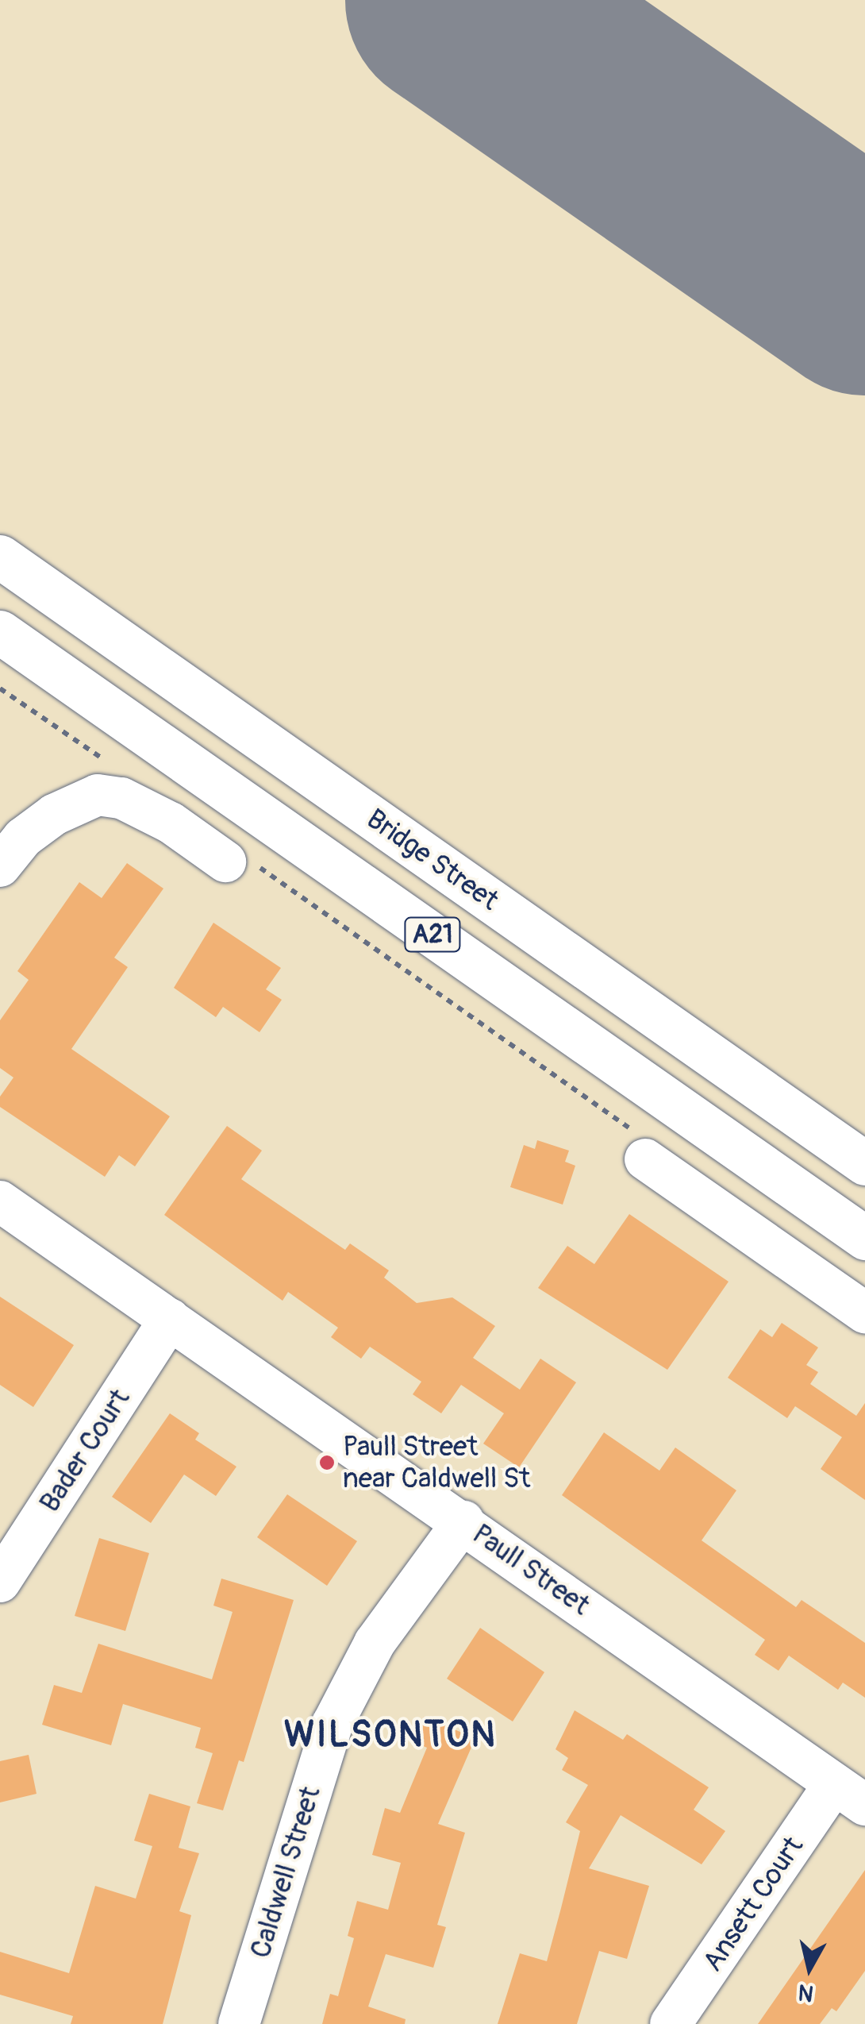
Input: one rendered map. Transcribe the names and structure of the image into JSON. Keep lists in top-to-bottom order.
{
  "streets": {
    "highway": ["Bridge Street", "A21"],
    "street": [
      "Bader Court",
      "Paull Street",
      "Caldwell Street",
      "Ansett Court"
    ]
  },
  "crossings": [
    ["Bader Court", "Paull Street"],
    ["Paull Street", "Caldwell Street"],
    ["Paull Street", "Ansett Court"]
  ],
  "districts": ["WILSONTON"],
  "places": ["Paull Street near Caldwell St"],
  "north": "bottom"
}
